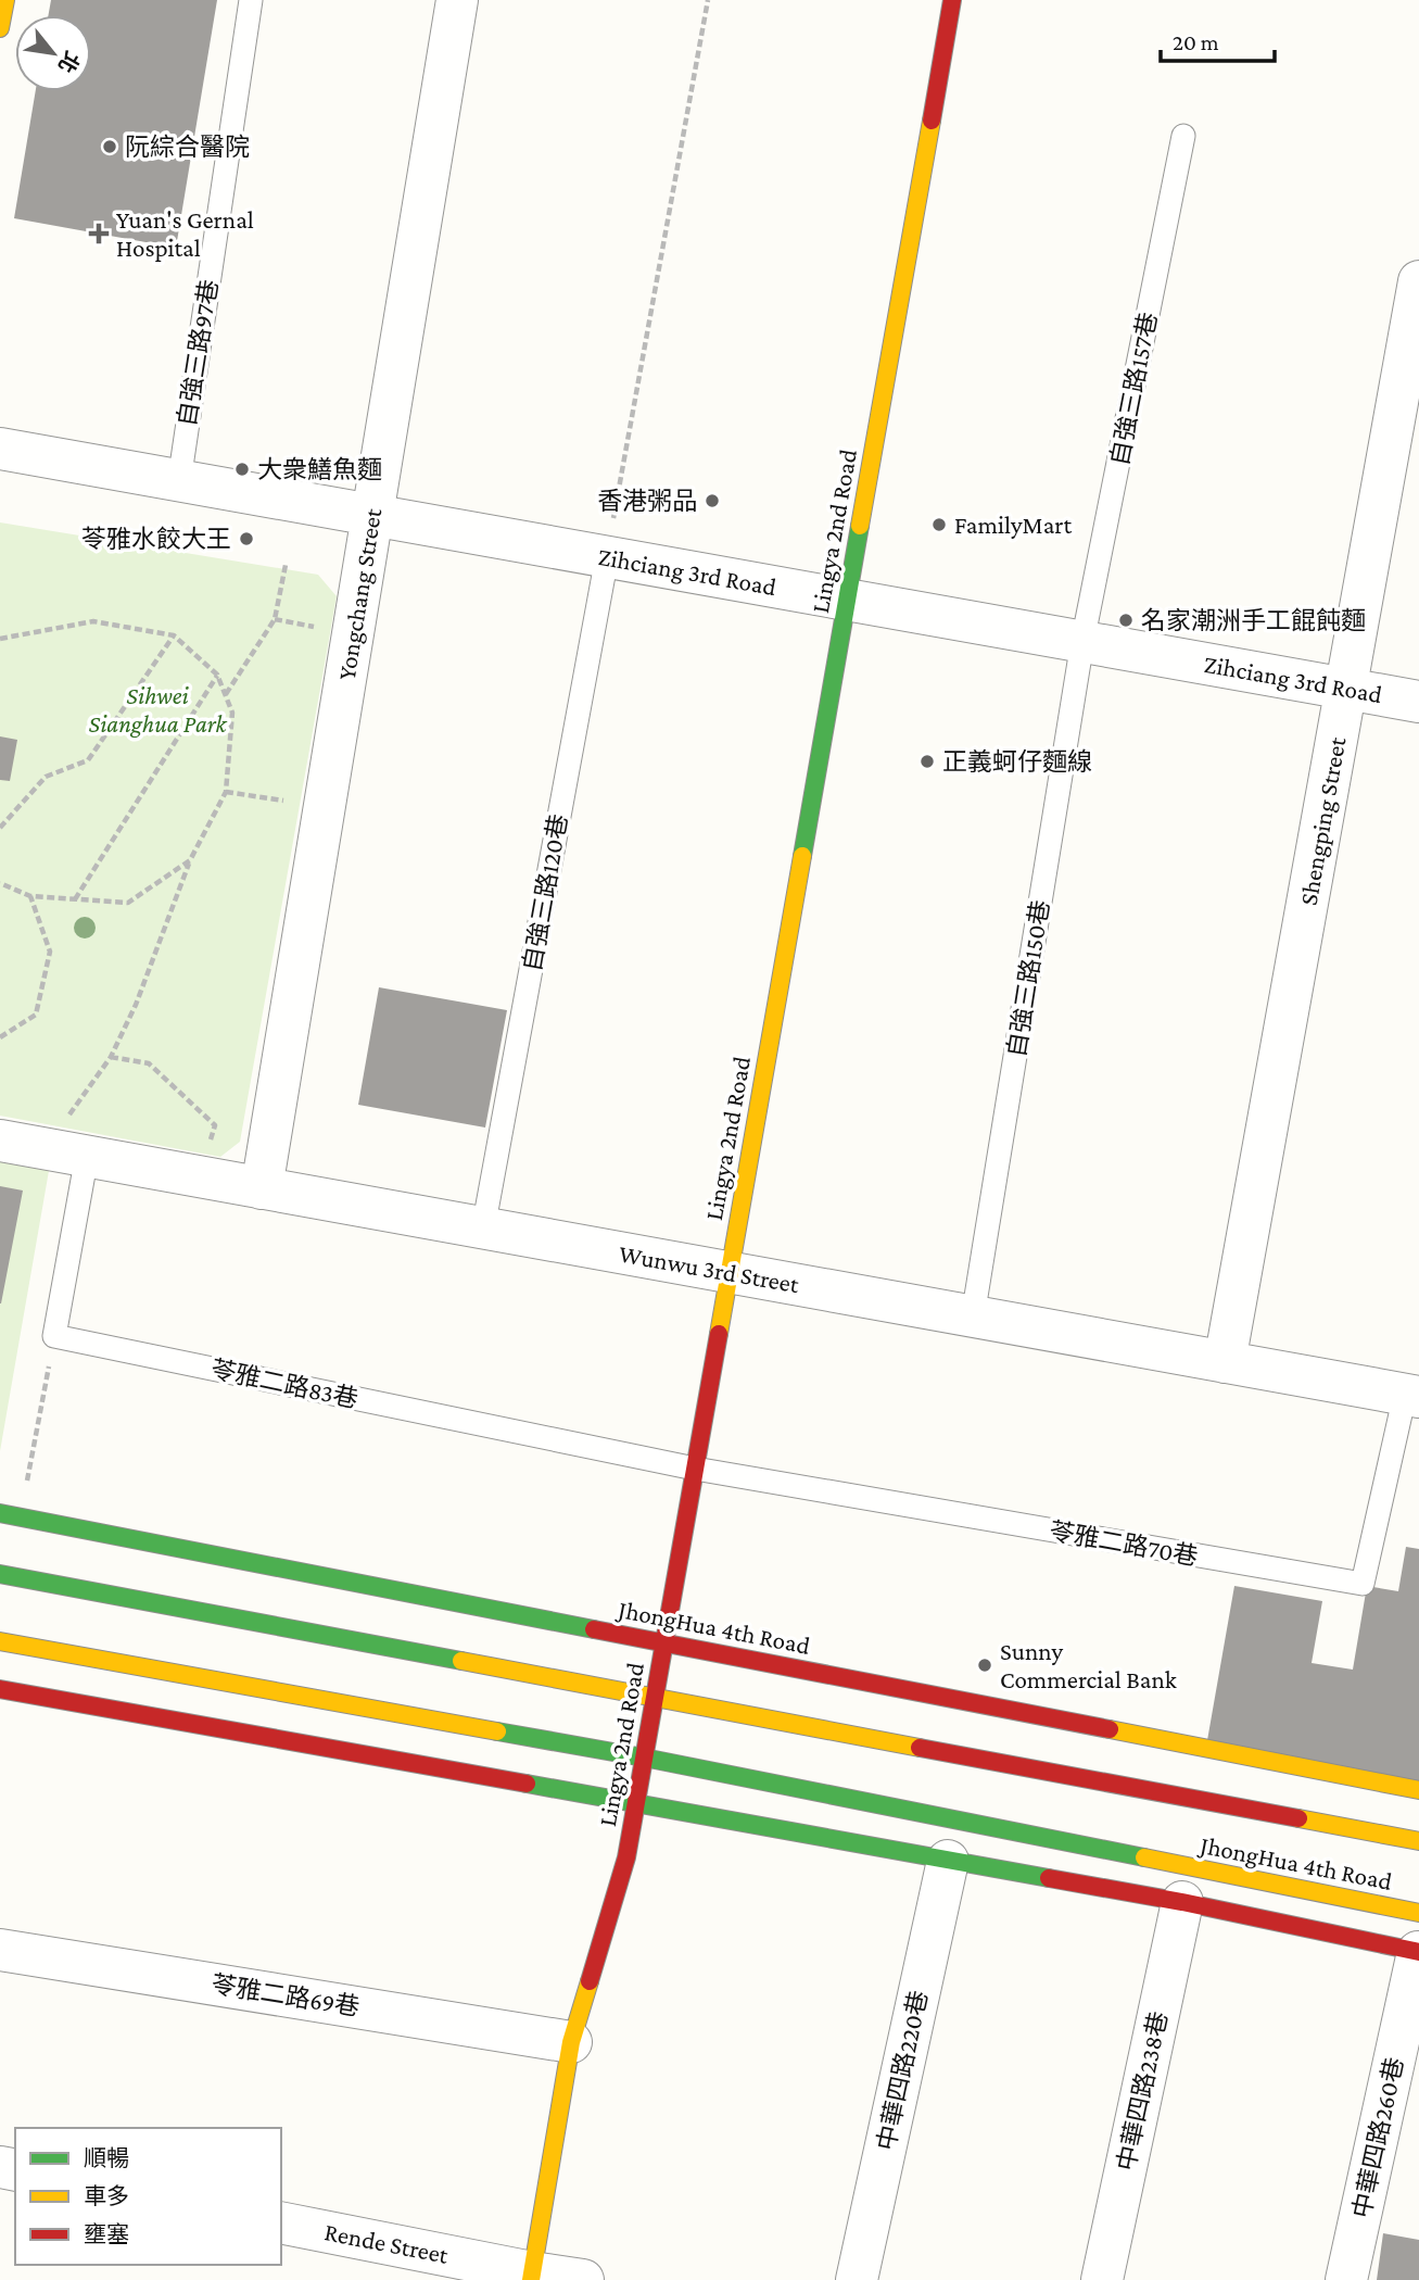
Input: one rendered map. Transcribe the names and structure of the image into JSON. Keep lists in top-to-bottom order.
{
  "streets": {
    "street": [
      "Lingya 2nd Road",
      "Zihciang 3rd Road",
      "Yongchang Street",
      "Shengping Street",
      "Wunwu 3rd Street",
      "JhongHua 4th Road",
      "苓雅二路69巷",
      "中華四路220巷",
      "中華四路238巷",
      "中華四路260巷",
      "Rende Street"
    ],
    "lane": [
      "自強三路97巷",
      "自強三路157巷",
      "自強三路120巷",
      "自強三路150巷",
      "苓雅二路83巷",
      "苓雅二路70巷"
    ]
  },
  "crossings": [
    ["自強三路97巷", "Zihciang 3rd Road"],
    ["自強三路157巷", "Zihciang 3rd Road"],
    ["自強三路157巷", "自強三路150巷"],
    ["Lingya 2nd Road", "Zihciang 3rd Road"],
    ["Lingya 2nd Road", "Wunwu 3rd Street"],
    ["Lingya 2nd Road", "苓雅二路83巷"],
    ["Lingya 2nd Road", "苓雅二路70巷"],
    ["Lingya 2nd Road", "JhongHua 4th Road"],
    ["Lingya 2nd Road", "苓雅二路69巷"],
    ["Lingya 2nd Road", "Rende Street"],
    ["Zihciang 3rd Road", "Yongchang Street"],
    ["Zihciang 3rd Road", "Shengping Street"],
    ["Zihciang 3rd Road", "自強三路120巷"],
    ["Zihciang 3rd Road", "自強三路150巷"],
    ["Yongchang Street", "Wunwu 3rd Street"],
    ["Shengping Street", "Wunwu 3rd Street"],
    ["自強三路120巷", "Wunwu 3rd Street"],
    ["自強三路150巷", "Wunwu 3rd Street"],
    ["Wunwu 3rd Street", "苓雅二路70巷"],
    ["苓雅二路83巷", "苓雅二路70巷"]
  ],
  "parks": ["Sihwei Sianghua Park"],
  "places": {
    "other": [
      "阮綜合醫院",
      "大衆鱔魚麵",
      "香港粥品",
      "FamilyMart",
      "苓雅水餃大王",
      "名家潮洲手工餛飩麵",
      "正義蚵仔麵線",
      "Sunny Commercial Bank"
    ],
    "health": ["Yuan's Gernal Hospital"]
  },
  "legend": ["順暢", "車多", "壅塞"],
  "scale_bar": "20 m",
  "north": "bottom right"
}
